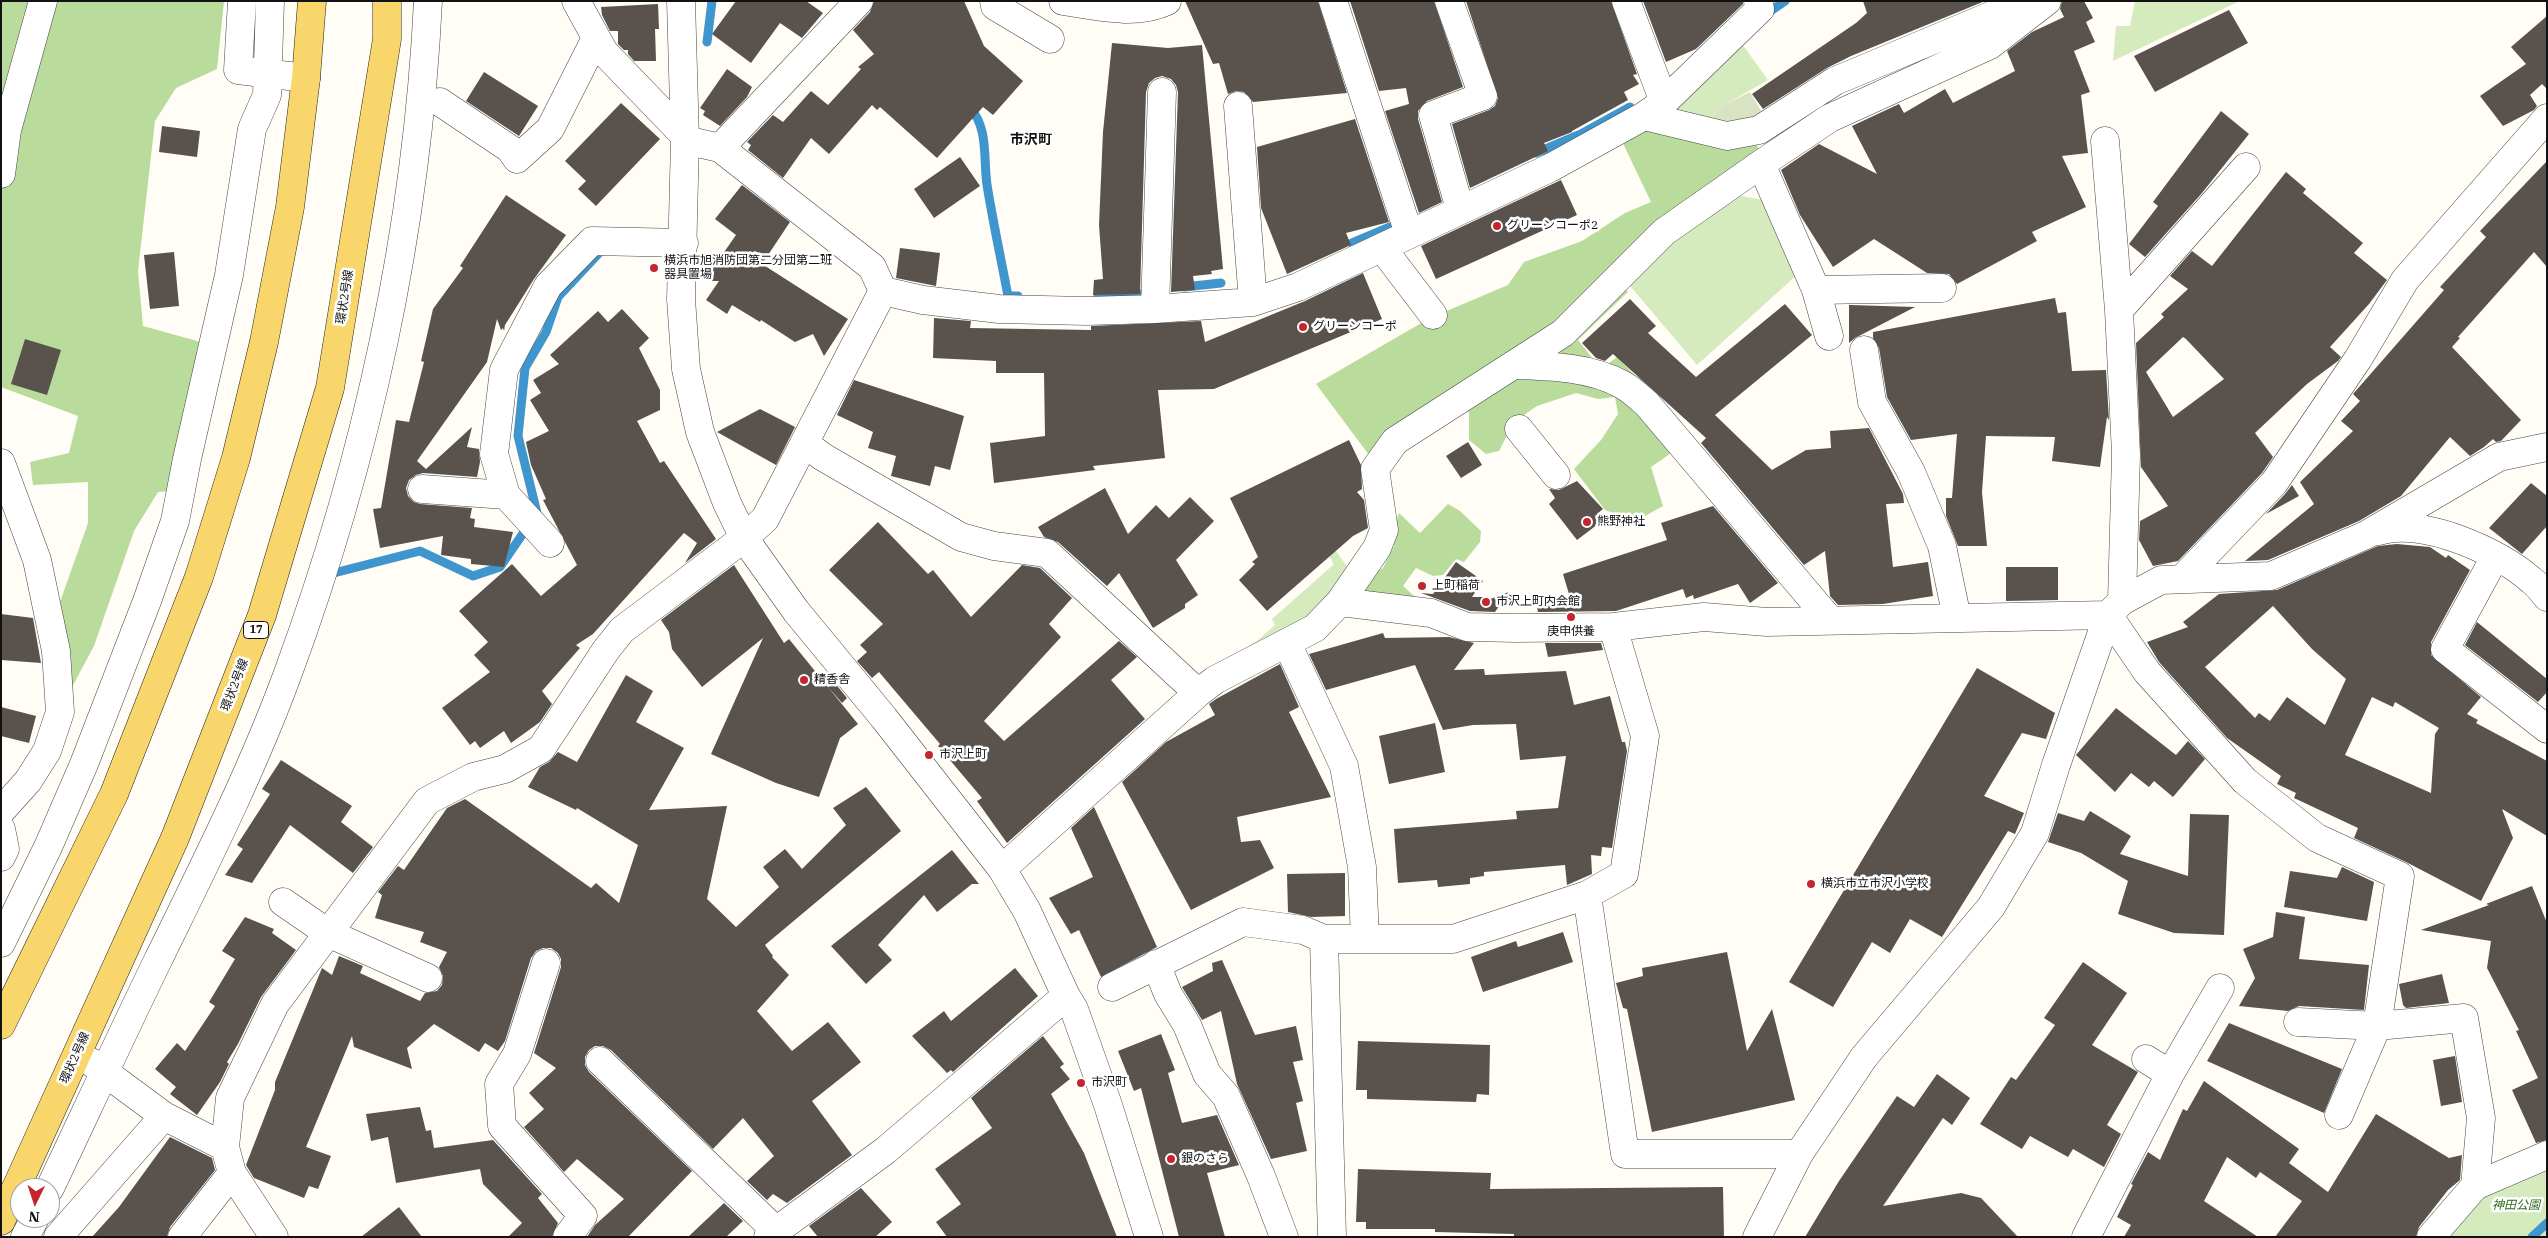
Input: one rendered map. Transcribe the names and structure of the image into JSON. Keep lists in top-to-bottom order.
{
  "streets": {
    "main road": ["環状2号線", "17"]
  },
  "districts": ["市沢町"],
  "parks": ["神田公園"],
  "places": [
    "グリーンコーポ2",
    "横浜市旭消防団第二分団第二班 器具置場",
    "グリーンコーポ",
    "熊野神社",
    "上町稲荷",
    "市沢上町内会館",
    "庚申供養",
    "精香舎",
    "市沢上町",
    "横浜市立市沢小学校",
    "市沢町",
    "銀のさら"
  ],
  "north": "bottom"
}
